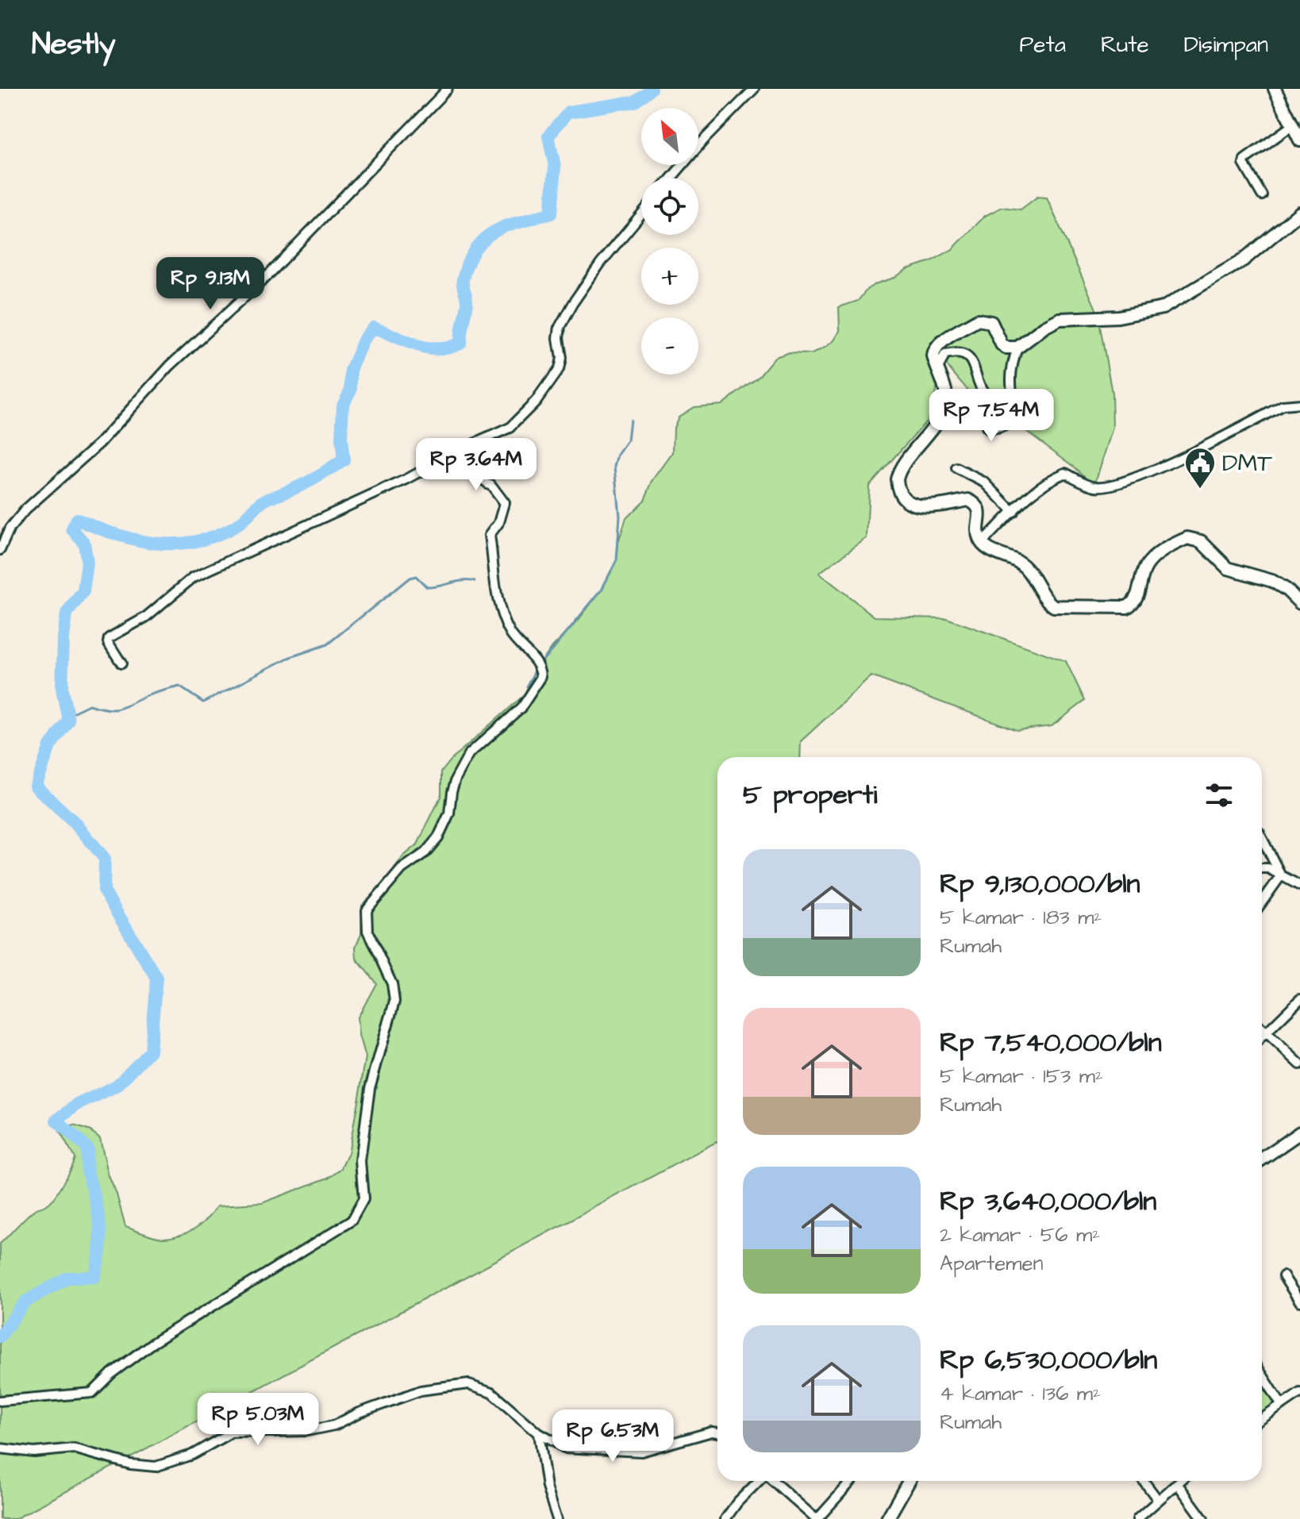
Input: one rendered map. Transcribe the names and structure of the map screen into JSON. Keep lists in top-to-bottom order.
{
  "places": {
    "public building": ["DMT"]
  },
  "north": "top left",
  "page": {
    "header": "Nestly",
    "nav": ["Peta", "Rute", "Disimpan"],
    "map_buttons": ["+", "−"],
    "price": [
      "Rp 9.13M",
      "Rp 7.54M",
      "Rp 3.64M",
      "Rp 5.03M",
      "Rp 6.53M"
    ],
    "heading": "5 properti",
    "list": [
      {
        "name": "Rp 9,130,000/bln",
        "note": "5 kamar · 183 m² · Rumah"
      },
      {
        "name": "Rp 7,540,000/bln",
        "note": "5 kamar · 153 m² · Rumah"
      },
      {
        "name": "Rp 3,640,000/bln",
        "note": "2 kamar · 56 m² · Apartemen"
      },
      {
        "name": "Rp 6,530,000/bln",
        "note": "4 kamar · 136 m² · Rumah"
      }
    ]
  }
}
